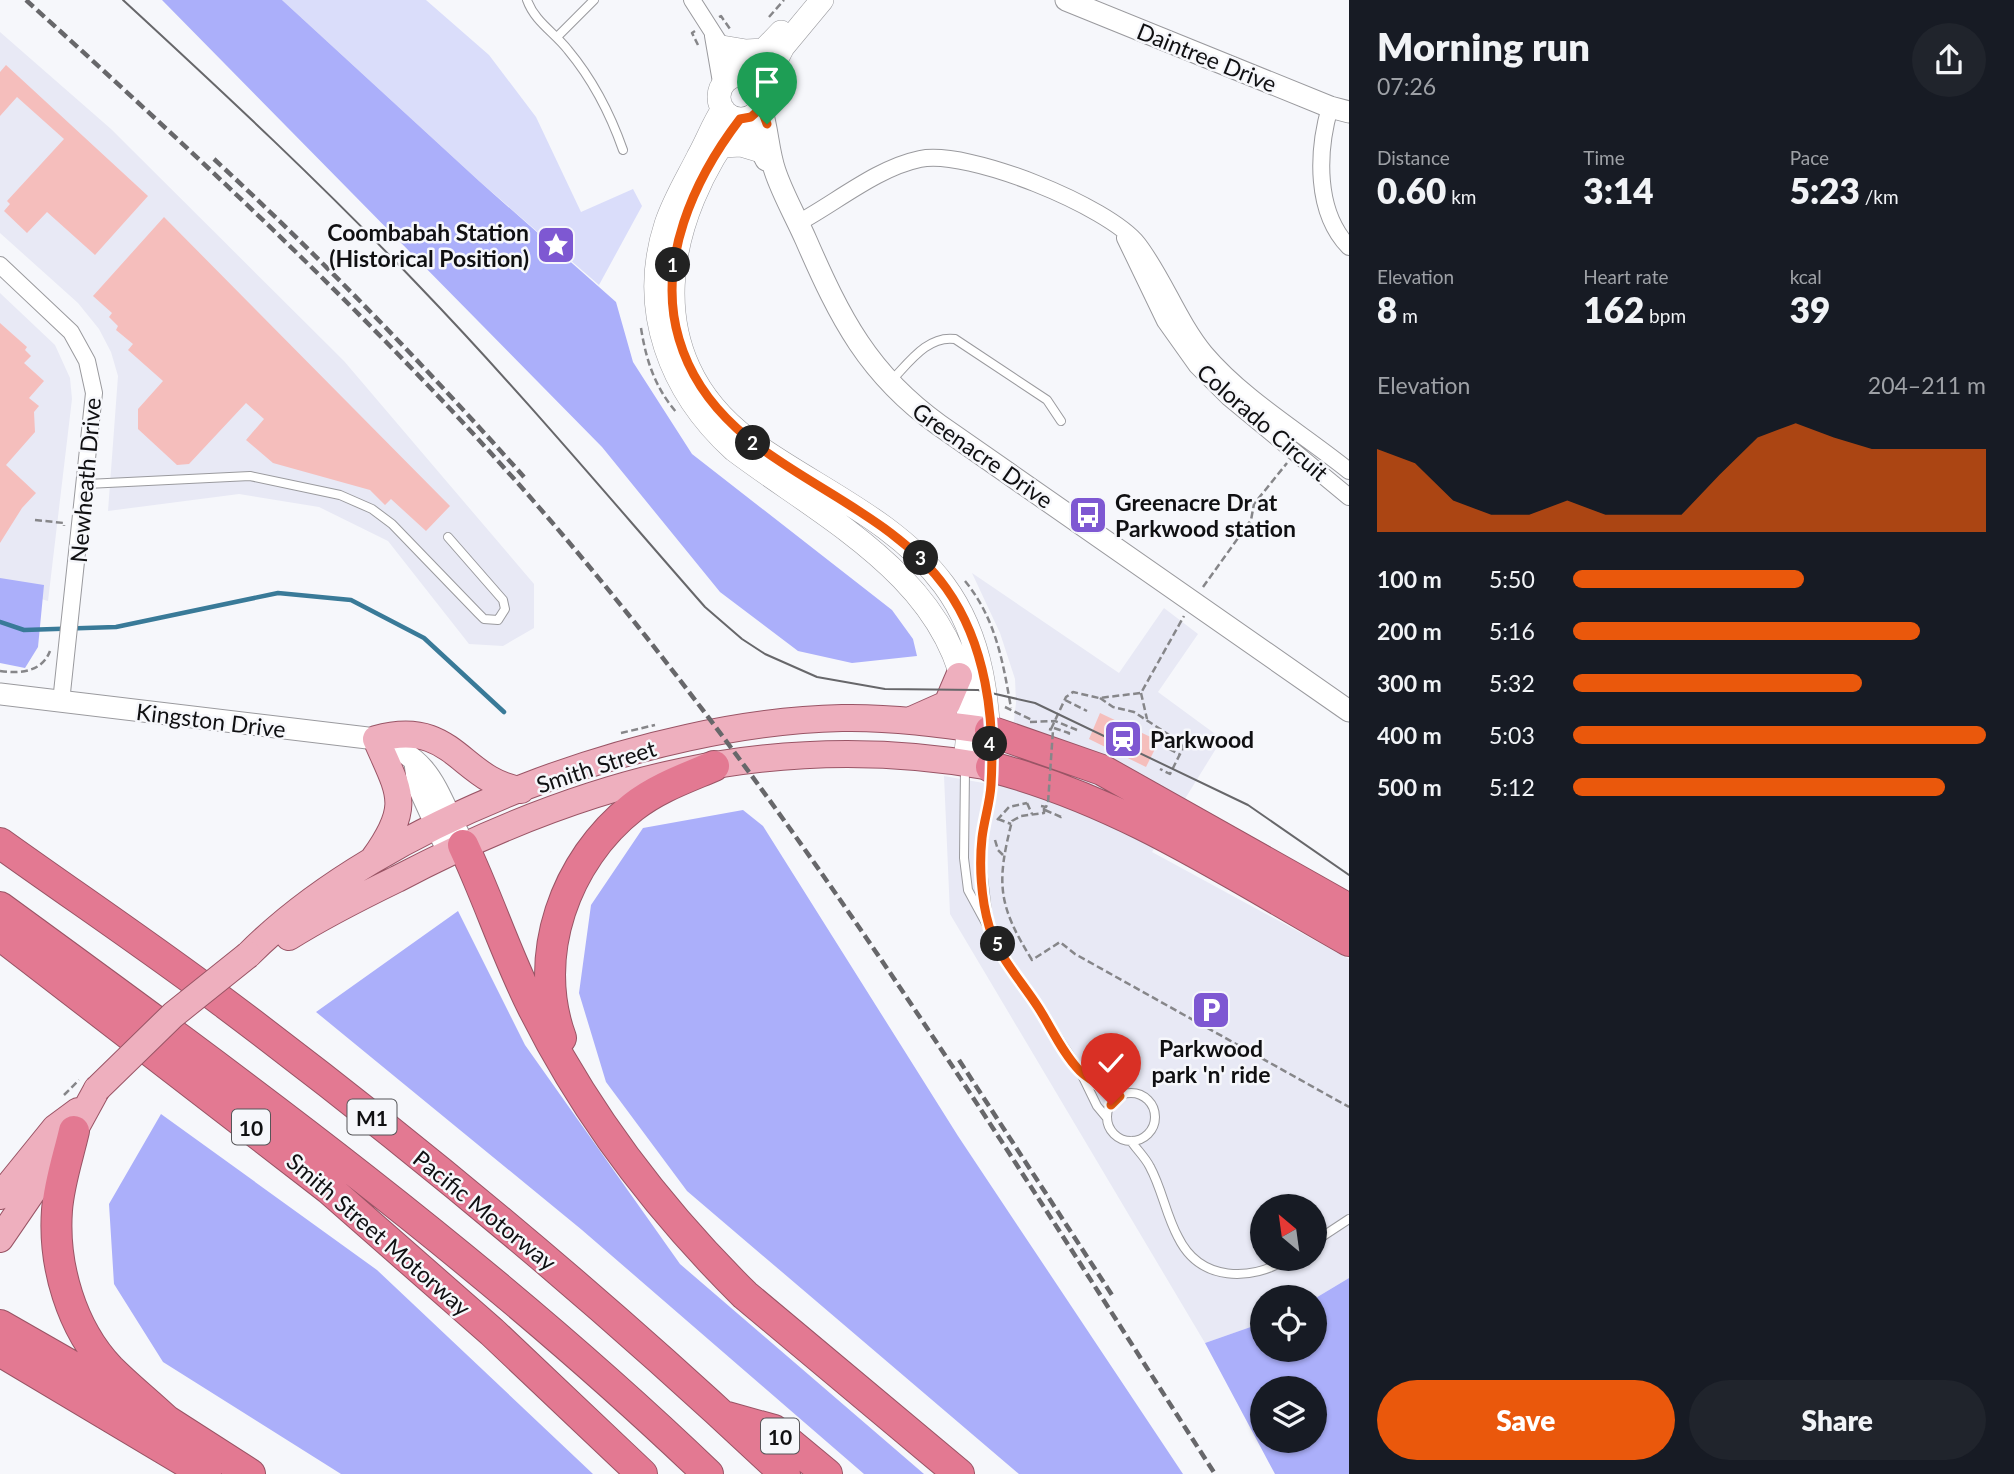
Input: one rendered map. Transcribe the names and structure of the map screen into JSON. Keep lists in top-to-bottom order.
{
  "streets": {
    "highway": [
      "M1",
      "10",
      "Pacific Motorway",
      "Smith Street Motorway"
    ],
    "main road": ["Smith Street"],
    "street": [
      "Daintree Drive",
      "Colorado Circuit",
      "Greenacre Drive",
      "Newheath Drive",
      "Kingston Drive"
    ]
  },
  "crossings": [
    ["Colorado Circuit", "Greenacre Drive"],
    ["Newheath Drive", "Kingston Drive"],
    ["Kingston Drive", "Smith Street"],
    ["10", "Pacific Motorway"]
  ],
  "places": {
    "place": ["Coombabah Station (Historical Position)"],
    "bus stop": ["Greenacre Dr at Parkwood station"],
    "station": ["Parkwood"],
    "parking": ["Parkwood park 'n' ride"]
  },
  "north": "top left",
  "page": {
    "heading": ["Morning run", "07:26"],
    "stats": [
      ["Distance", "0.60 km"],
      ["Time", "3:14"],
      ["Pace", "5:23 /km"],
      ["Elevation", "8 m"],
      ["Heart rate", "162 bpm"],
      ["kcal", "39"]
    ],
    "pins": [
      "1",
      "2",
      "3",
      "4",
      "5"
    ],
    "chart": ["Elevation", "204–211 m"],
    "list": [
      {
        "name": "100 m",
        "note": "5:50"
      },
      {
        "name": "200 m",
        "note": "5:16"
      },
      {
        "name": "300 m",
        "note": "5:32"
      },
      {
        "name": "400 m",
        "note": "5:03"
      },
      {
        "name": "500 m",
        "note": "5:12"
      }
    ],
    "buttons": ["Save", "Share"]
  }
}
